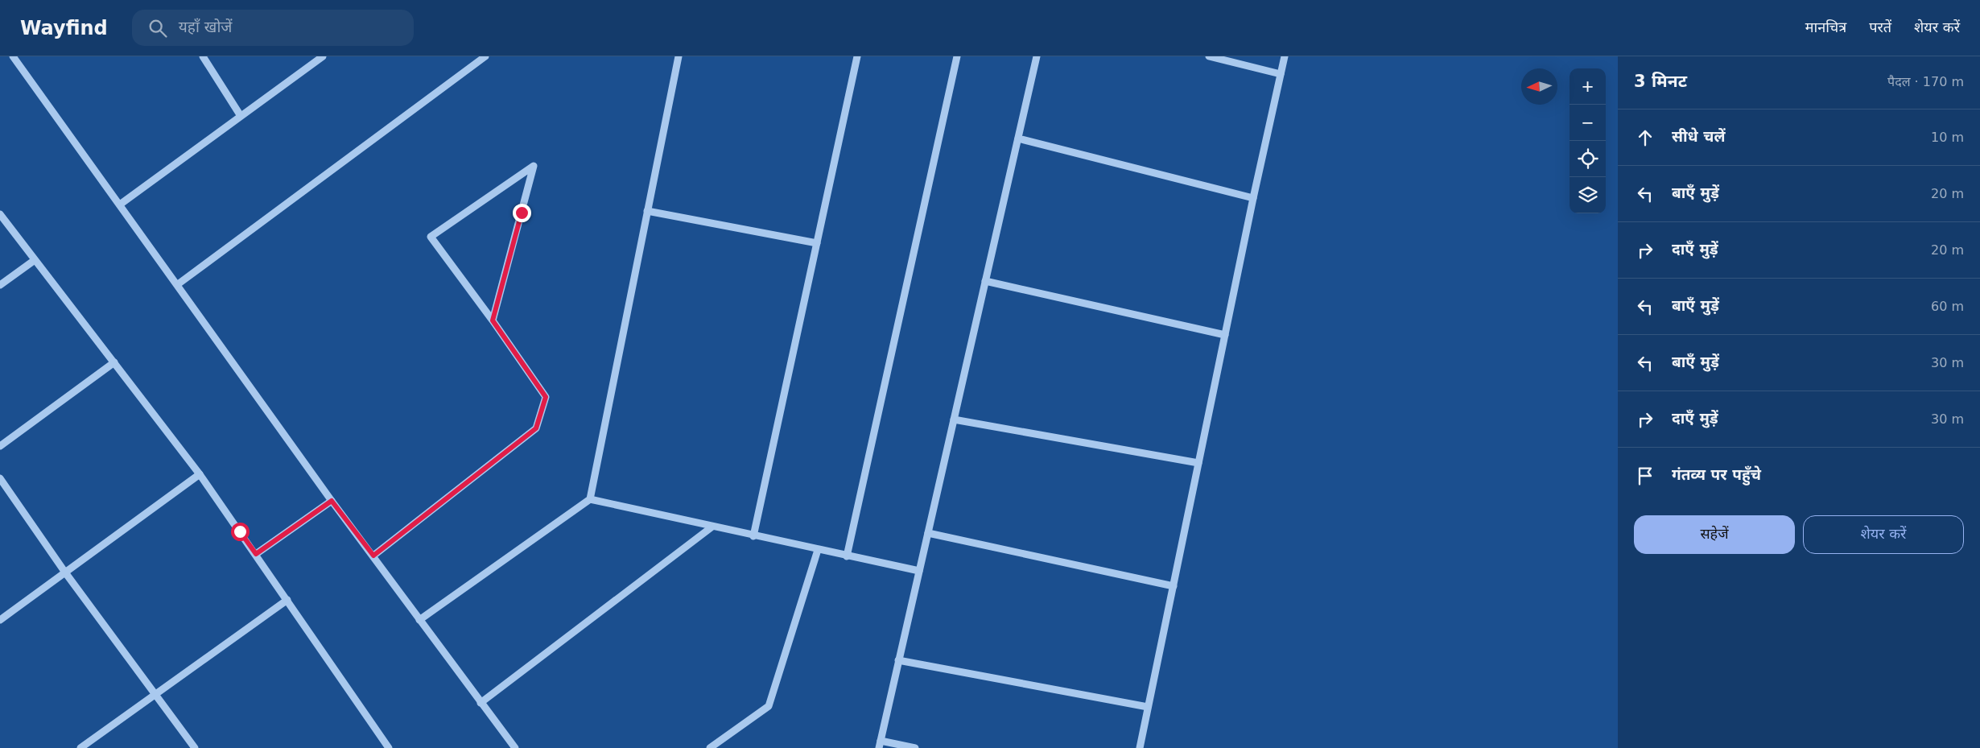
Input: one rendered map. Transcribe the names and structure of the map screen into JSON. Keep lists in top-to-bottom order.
{
  "north": "left",
  "page": {
    "header": "Wayfind",
    "search": "यहाँ खोजें",
    "nav": ["मानचित्र", "परतें", "शेयर करें"],
    "heading": ["3 मिनट", "पैदल · 170 m"],
    "map_buttons": ["+", "−"],
    "list": [
      ["सीधे चलें", "10 m"],
      ["बाएँ मुड़ें", "20 m"],
      ["दाएँ मुड़ें", "20 m"],
      ["बाएँ मुड़ें", "60 m"],
      ["बाएँ मुड़ें", "30 m"],
      ["दाएँ मुड़ें", "30 m"],
      "गंतव्य पर पहुँचे"
    ],
    "buttons": ["सहेजें", "शेयर करें"]
  }
}
